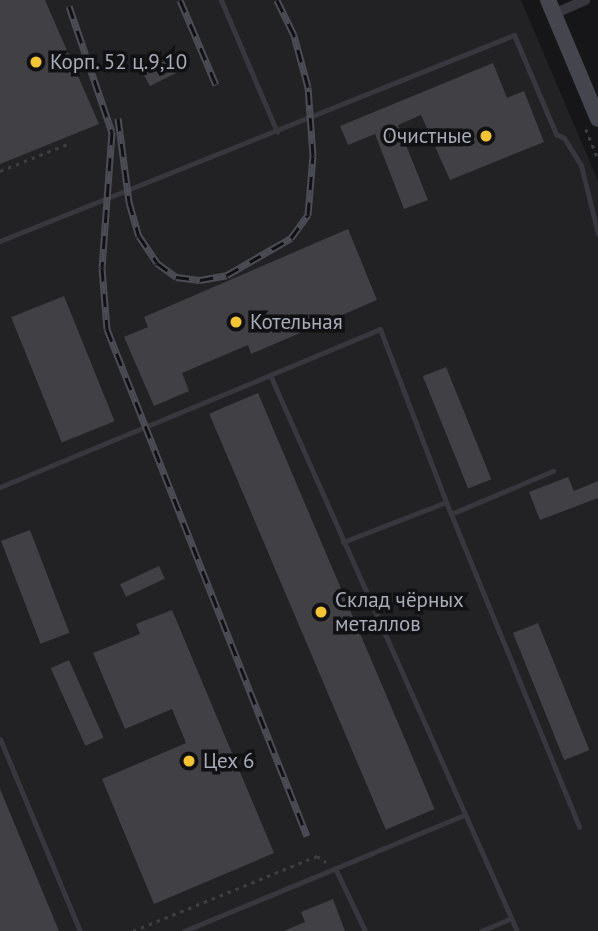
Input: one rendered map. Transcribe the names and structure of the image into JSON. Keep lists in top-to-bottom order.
{
  "places": [
    "Корп. 52 ц.9,10",
    "Очистные",
    "Котельная",
    "Склад чёрных металлов",
    "Цех 6"
  ]
}
